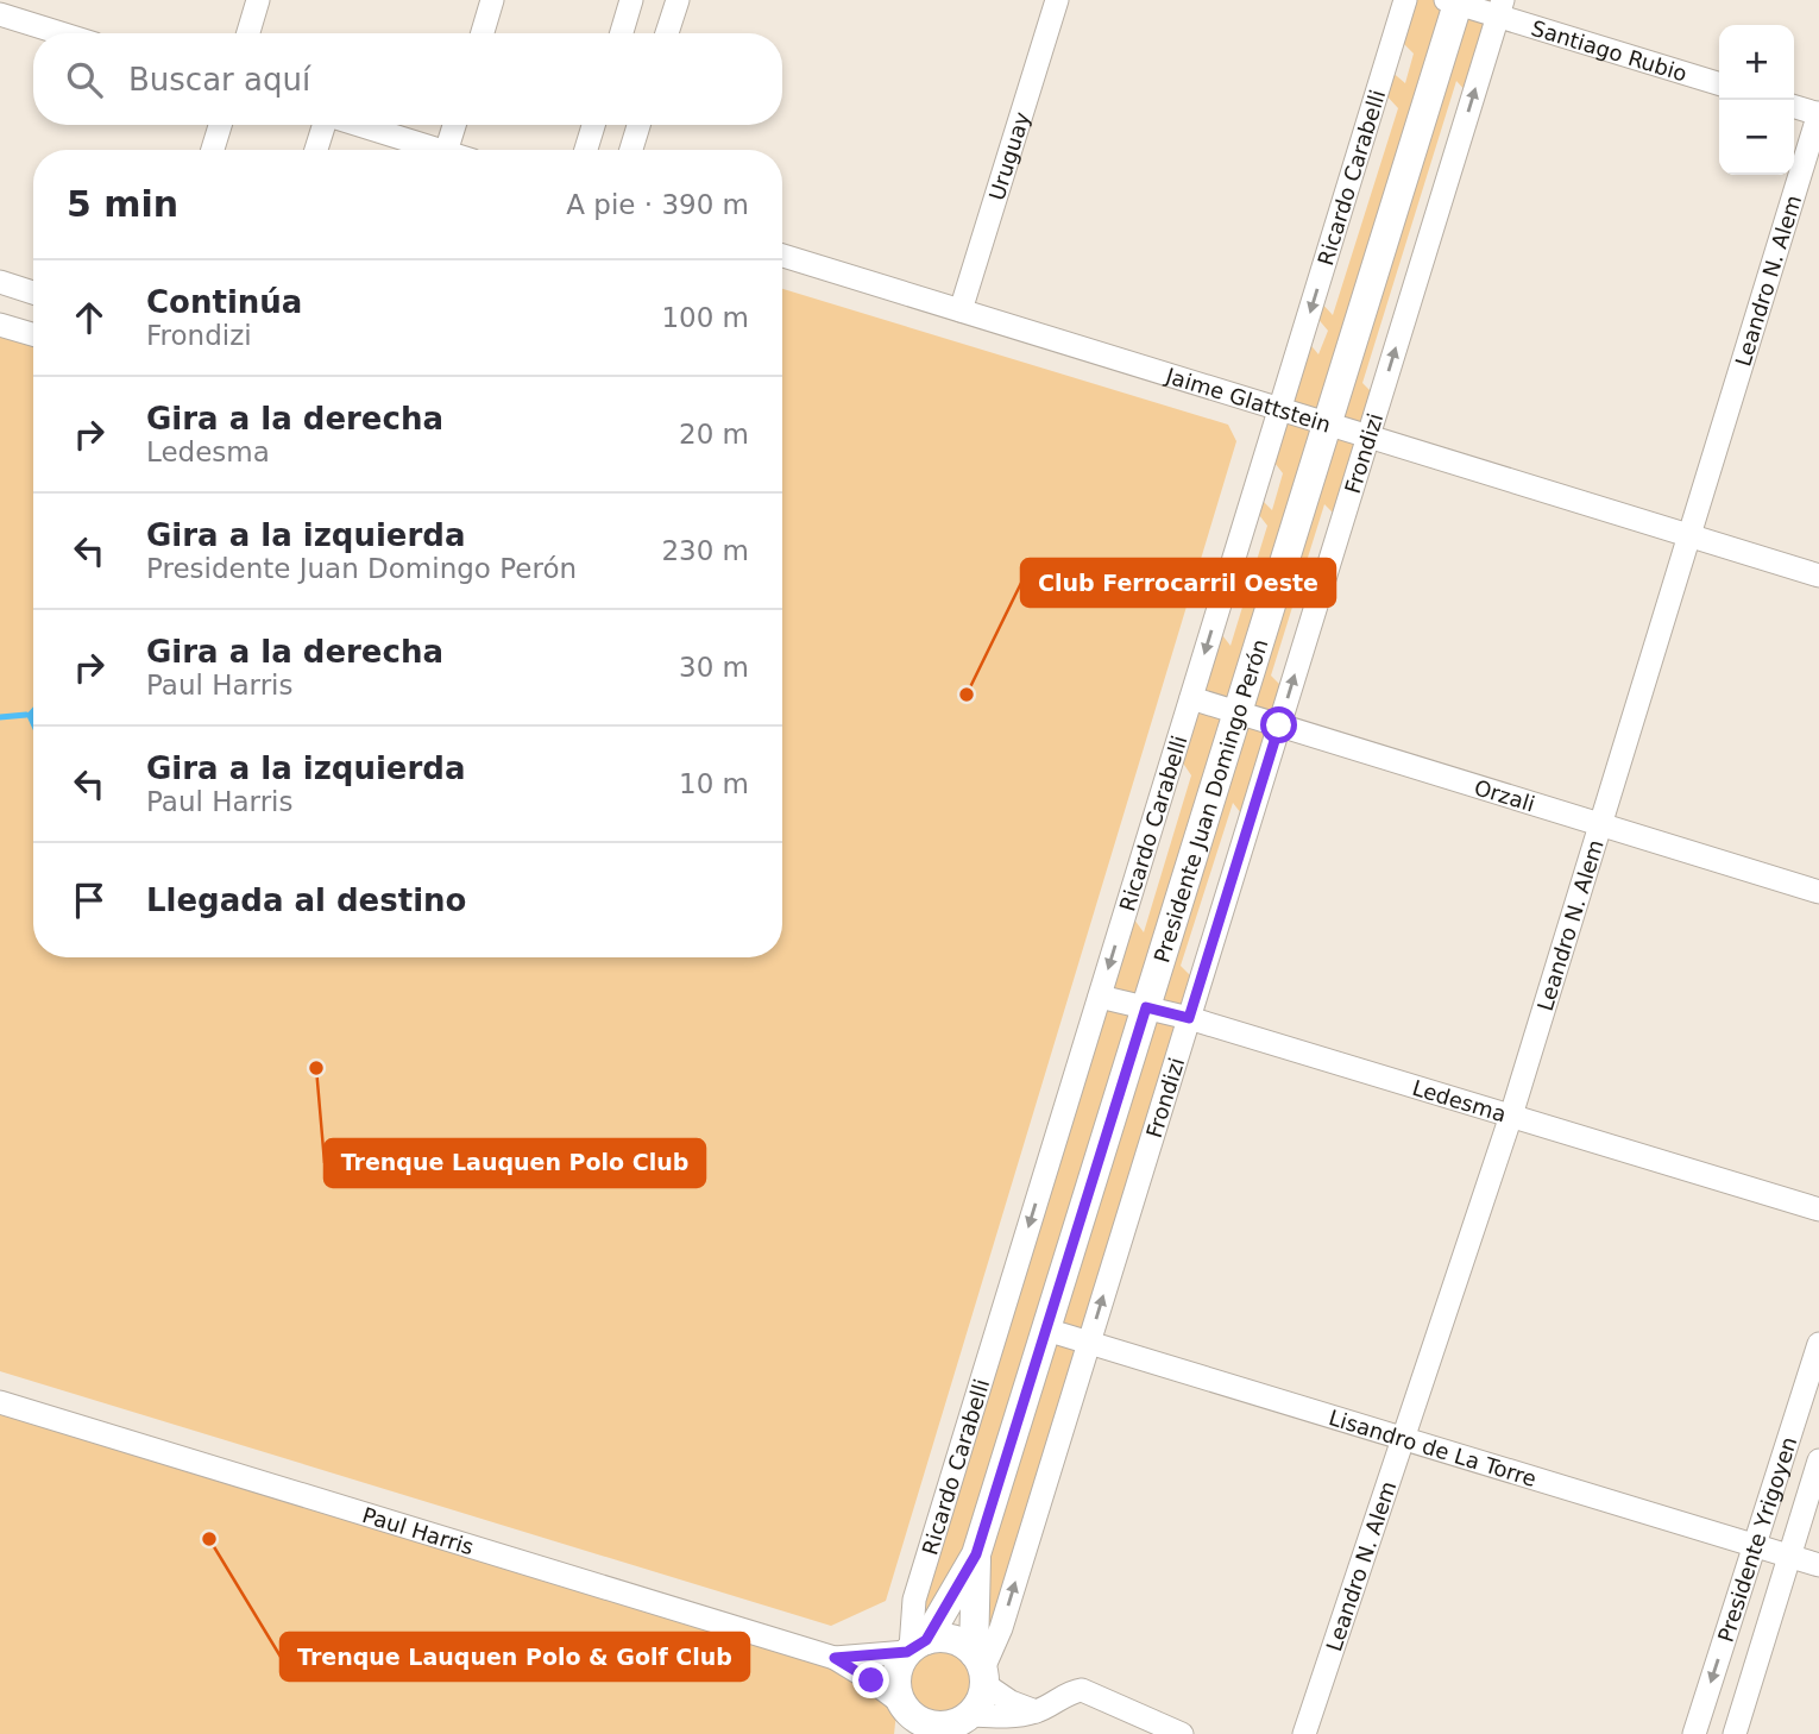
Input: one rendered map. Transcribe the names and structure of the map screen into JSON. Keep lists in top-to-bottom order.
{
  "streets": {
    "main road": ["Presidente Juan Domingo Perón"],
    "street": [
      "Santiago Rubio",
      "Uruguay",
      "Ricardo Carabelli",
      "Leandro N. Alem",
      "Jaime Glattstein",
      "Frondizi",
      "Orzali",
      "Ledesma",
      "Lisandro de La Torre",
      "Paul Harris",
      "Presidente Yrigoyen"
    ]
  },
  "crossings": [
    ["Santiago Rubio", "Frondizi"],
    ["Santiago Rubio", "Presidente Juan Domingo Perón"],
    ["Uruguay", "Jaime Glattstein"],
    ["Ricardo Carabelli", "Jaime Glattstein"],
    ["Ricardo Carabelli", "Frondizi"],
    ["Ricardo Carabelli", "Orzali"],
    ["Ricardo Carabelli", "Presidente Juan Domingo Perón"],
    ["Ricardo Carabelli", "Ledesma"],
    ["Ricardo Carabelli", "Paul Harris"],
    ["Leandro N. Alem", "Jaime Glattstein"],
    ["Leandro N. Alem", "Orzali"],
    ["Leandro N. Alem", "Ledesma"],
    ["Leandro N. Alem", "Lisandro de La Torre"],
    ["Jaime Glattstein", "Frondizi"],
    ["Jaime Glattstein", "Presidente Juan Domingo Perón"],
    ["Frondizi", "Orzali"],
    ["Frondizi", "Presidente Juan Domingo Perón"],
    ["Frondizi", "Ledesma"],
    ["Frondizi", "Lisandro de La Torre"],
    ["Frondizi", "Paul Harris"],
    ["Orzali", "Presidente Juan Domingo Perón"],
    ["Presidente Juan Domingo Perón", "Ledesma"],
    ["Presidente Juan Domingo Perón", "Lisandro de La Torre"],
    ["Presidente Juan Domingo Perón", "Paul Harris"],
    ["Lisandro de La Torre", "Presidente Yrigoyen"]
  ],
  "one_way": ["Ricardo Carabelli", "Frondizi"],
  "places": ["Club Ferrocarril Oeste", "Trenque Lauquen Polo Club", "Trenque Lauquen Polo & Golf Club"],
  "page": {
    "map_buttons": ["+", "−"],
    "search": "Buscar aquí",
    "heading": ["5 min", "A pie · 390 m"],
    "list": [
      ["Continúa", "Frondizi", "100 m"],
      ["Gira a la derecha", "Ledesma", "20 m"],
      ["Gira a la izquierda", "Presidente Juan Domingo Perón", "230 m"],
      ["Gira a la derecha", "Paul Harris", "30 m"],
      ["Gira a la izquierda", "Paul Harris", "10 m"],
      "Llegada al destino"
    ]
  }
}
